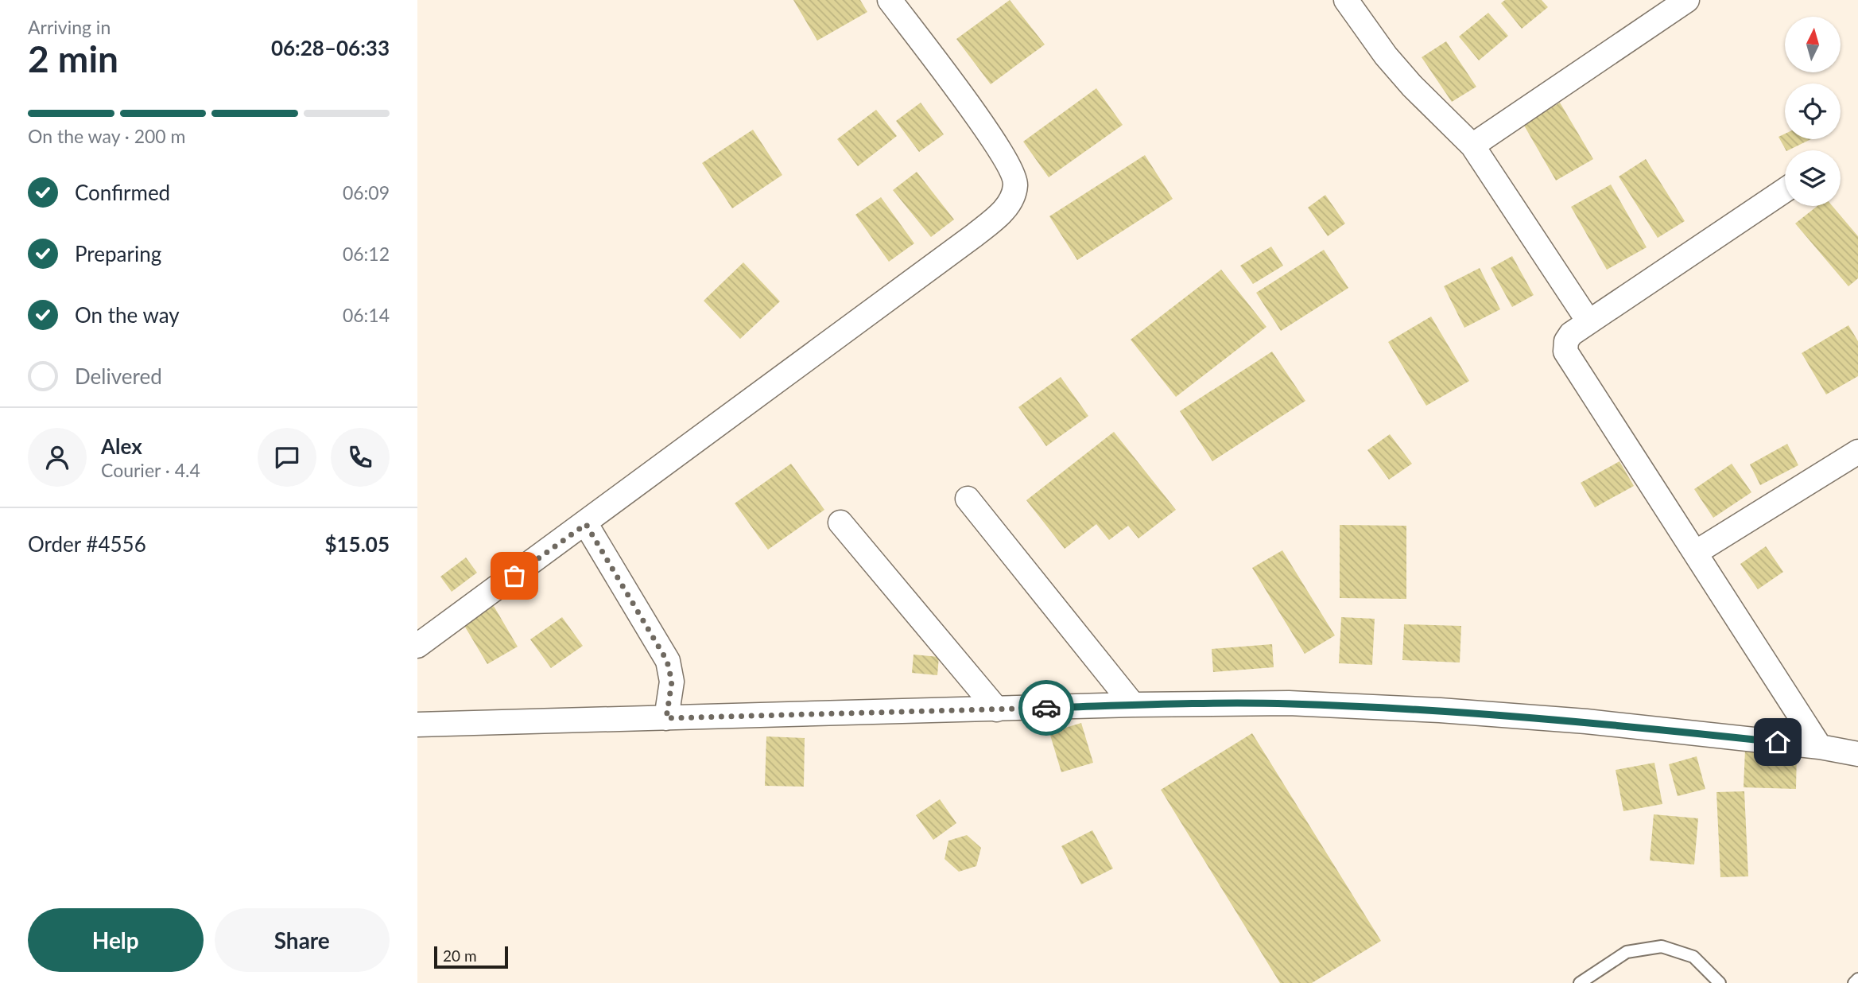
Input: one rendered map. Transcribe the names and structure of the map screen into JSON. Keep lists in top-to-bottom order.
{
  "scale_bar": "20 m",
  "north": "top",
  "page": {
    "heading": ["2 min", "Arriving in", "06:28–06:33"],
    "panel": [
      "Alex",
      "Courier · 4.4",
      "Order #4556",
      "$15.05"
    ],
    "bar": "On the way · 200 m",
    "list": [
      ["Confirmed", "06:09"],
      ["Preparing", "06:12"],
      ["On the way", "06:14"],
      "Delivered"
    ],
    "buttons": ["Help", "Share"],
    "scale": "20 m"
  }
}
